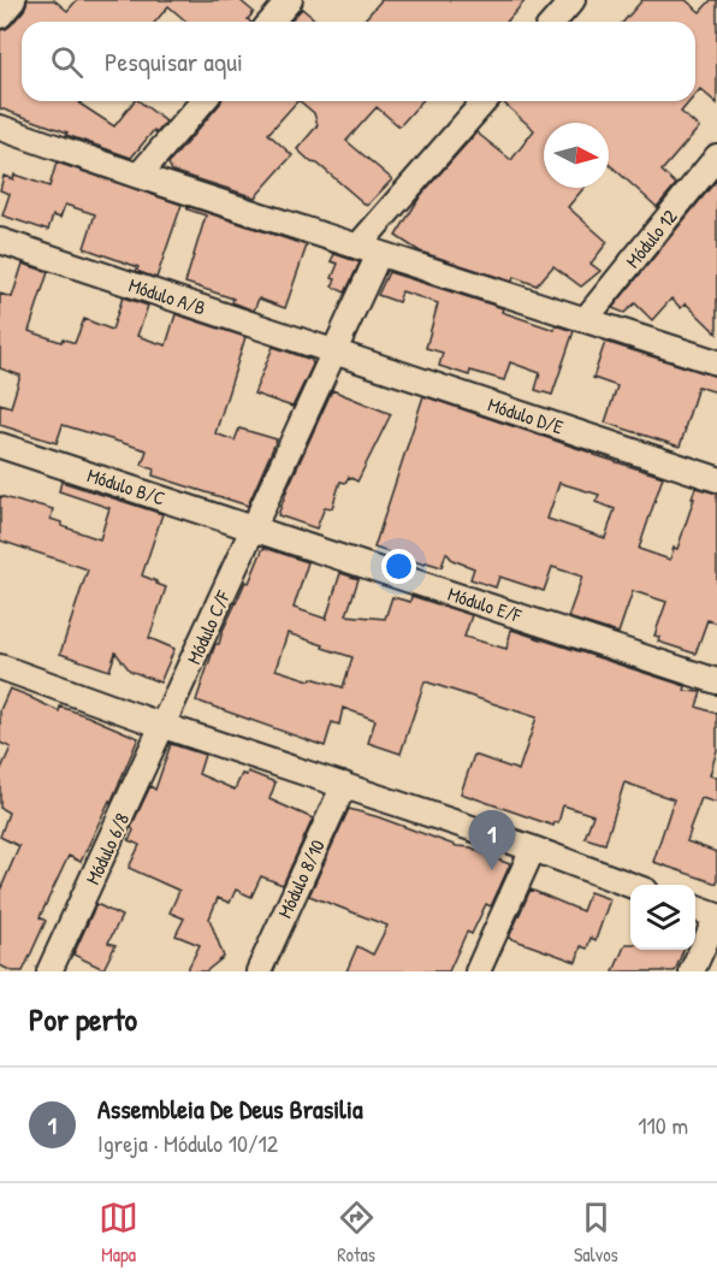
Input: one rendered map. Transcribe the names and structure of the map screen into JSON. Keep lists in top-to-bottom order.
{
  "streets": {
    "street": [
      "Módulo 12",
      "Módulo A/B",
      "Módulo D/E",
      "Módulo B/C",
      "Módulo E/F",
      "Módulo C/F",
      "Módulo 6/8",
      "Módulo 8/10"
    ]
  },
  "crossings": [
    ["Módulo A/B", "Módulo D/E"],
    ["Módulo A/B", "Módulo C/F"],
    ["Módulo D/E", "Módulo C/F"],
    ["Módulo B/C", "Módulo E/F"],
    ["Módulo B/C", "Módulo C/F"],
    ["Módulo E/F", "Módulo C/F"],
    ["Módulo C/F", "Módulo 6/8"]
  ],
  "north": "right",
  "page": {
    "search": "Pesquisar aqui",
    "pins": "1",
    "heading": "Por perto",
    "list": [
      {
        "mark": "1",
        "name": "Assembleia De Deus Brasilia",
        "note": "Igreja · Módulo 10/12",
        "value": "110 m"
      }
    ],
    "nav": ["Mapa", "Rotas", "Salvos"]
  }
}
